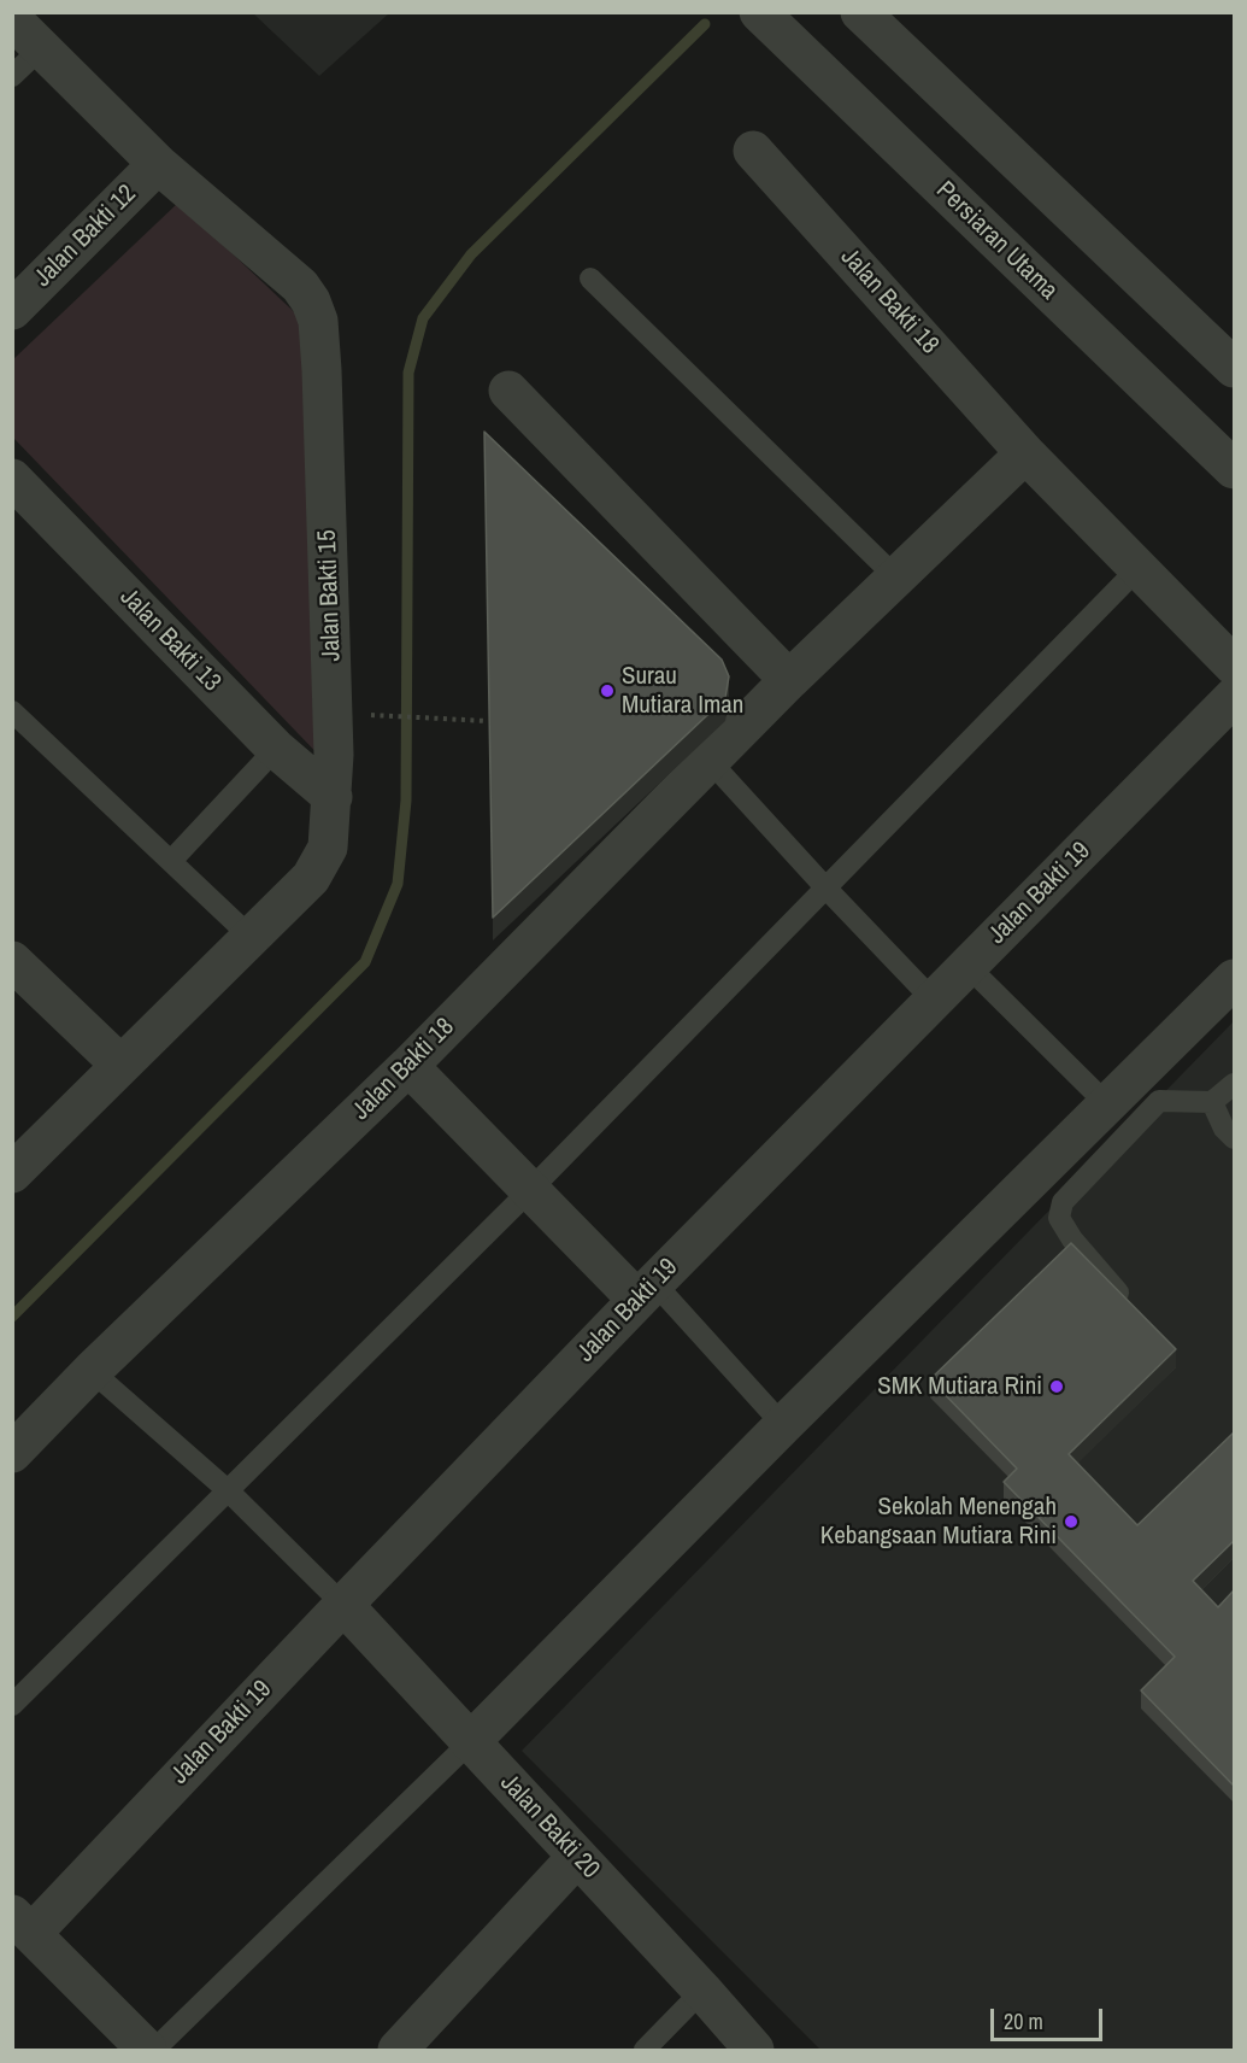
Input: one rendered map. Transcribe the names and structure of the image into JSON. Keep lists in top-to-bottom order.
{
  "streets": {
    "street": [
      "Jalan Bakti 12",
      "Persiaran Utama",
      "Jalan Bakti 18",
      "Jalan Bakti 15",
      "Jalan Bakti 13",
      "Jalan Bakti 19",
      "Jalan Bakti 20"
    ]
  },
  "crossings": [
    ["Jalan Bakti 12", "Jalan Bakti 15"],
    ["Jalan Bakti 15", "Jalan Bakti 13"],
    ["Jalan Bakti 19", "Jalan Bakti 20"]
  ],
  "places": ["Surau Mutiara Iman", "SMK Mutiara Rini", "Sekolah Menengah Kebangsaan Mutiara Rini"],
  "scale_bar": "20 m"
}
